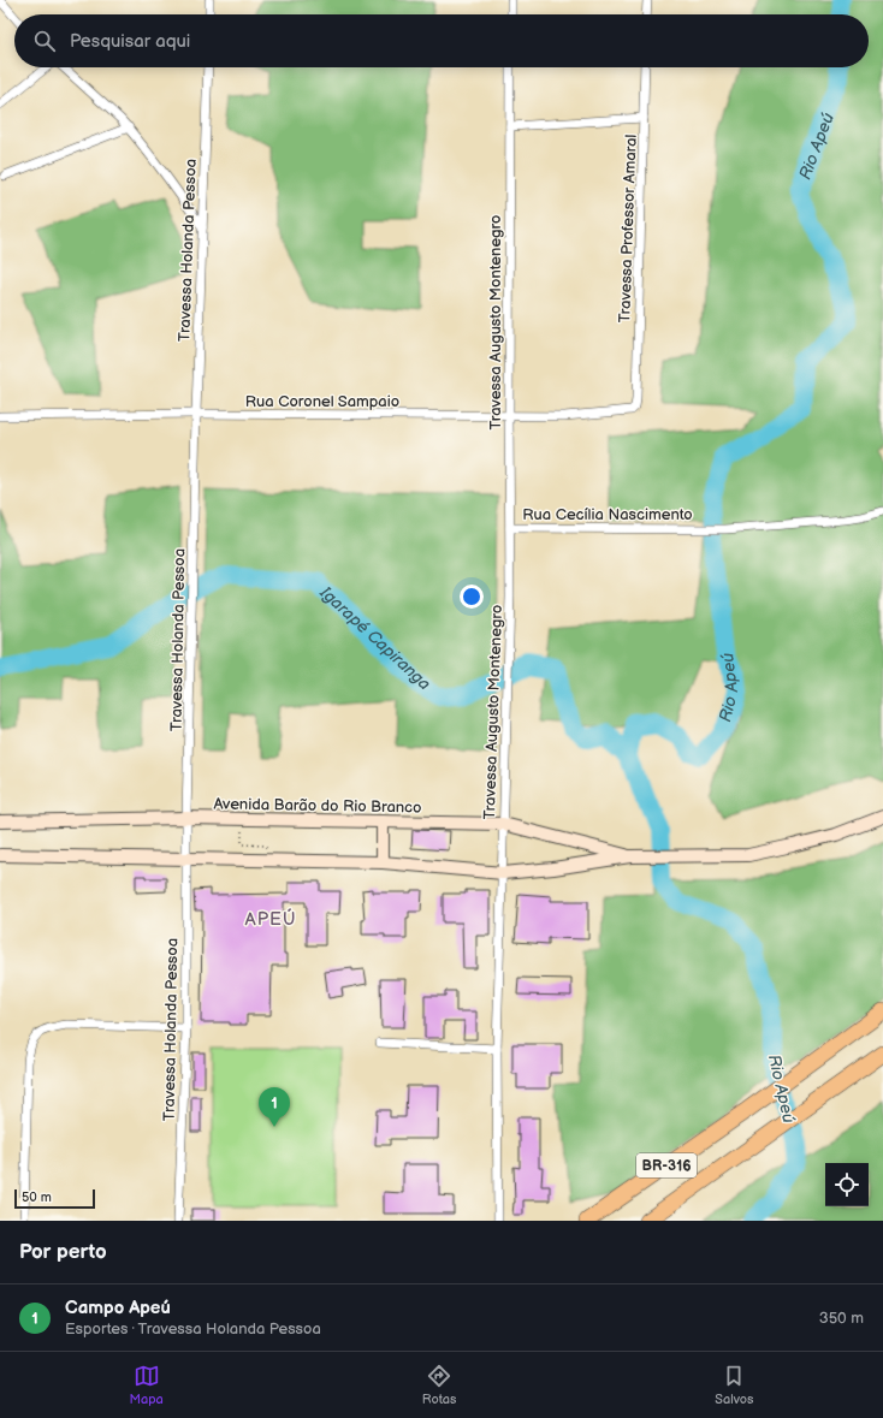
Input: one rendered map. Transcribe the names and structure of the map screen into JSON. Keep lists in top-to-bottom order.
{
  "streets": {
    "highway": ["BR-316"],
    "main road": ["Avenida Barão do Rio Branco"],
    "street": [
      "Travessa Professor Amaral",
      "Travessa Holanda Pessoa",
      "Travessa Augusto Montenegro",
      "Rua Coronel Sampaio",
      "Rua Cecília Nascimento"
    ]
  },
  "crossings": [
    ["Travessa Professor Amaral", "Rua Coronel Sampaio"],
    ["Travessa Holanda Pessoa", "Rua Coronel Sampaio"],
    ["Travessa Holanda Pessoa", "Avenida Barão do Rio Branco"],
    ["Travessa Augusto Montenegro", "Rua Coronel Sampaio"],
    ["Travessa Augusto Montenegro", "Rua Cecília Nascimento"],
    ["Travessa Augusto Montenegro", "Avenida Barão do Rio Branco"]
  ],
  "districts": ["APEÚ"],
  "water": ["Rio Apeú", "Igarapé Capiranga"],
  "scale_bar": "50 m",
  "page": {
    "search": "Pesquisar aqui",
    "pins": "1",
    "scale": "50 m",
    "heading": "Por perto",
    "list": [
      {
        "mark": "1",
        "name": "Campo Apeú",
        "note": "Esportes · Travessa Holanda Pessoa",
        "value": "350 m"
      }
    ],
    "nav": ["Mapa", "Rotas", "Salvos"]
  }
}
